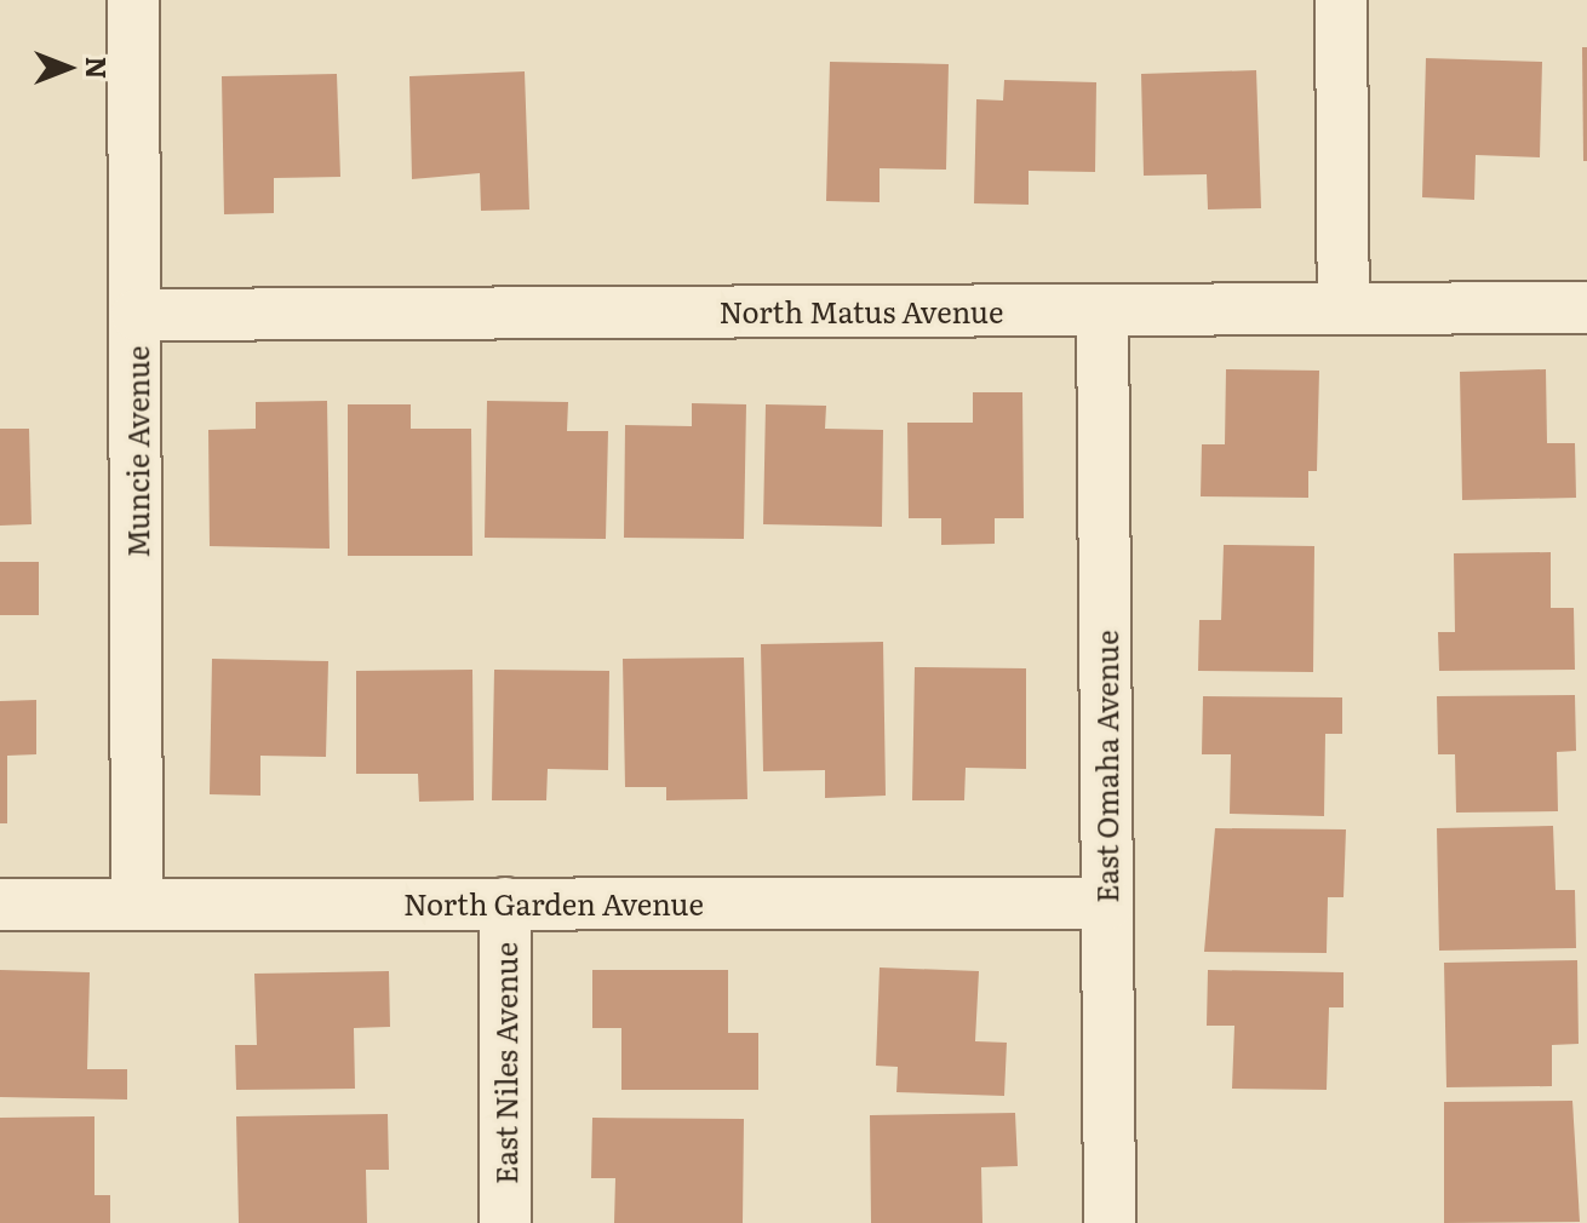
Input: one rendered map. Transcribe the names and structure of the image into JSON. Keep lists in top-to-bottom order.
{
  "streets": {
    "street": [
      "North Matus Avenue",
      "Muncie Avenue",
      "East Omaha Avenue",
      "North Garden Avenue",
      "East Niles Avenue"
    ]
  },
  "crossings": [
    ["North Matus Avenue", "Muncie Avenue"],
    ["North Matus Avenue", "East Omaha Avenue"],
    ["Muncie Avenue", "North Garden Avenue"],
    ["East Omaha Avenue", "North Garden Avenue"],
    ["North Garden Avenue", "East Niles Avenue"]
  ],
  "north": "right"
}
